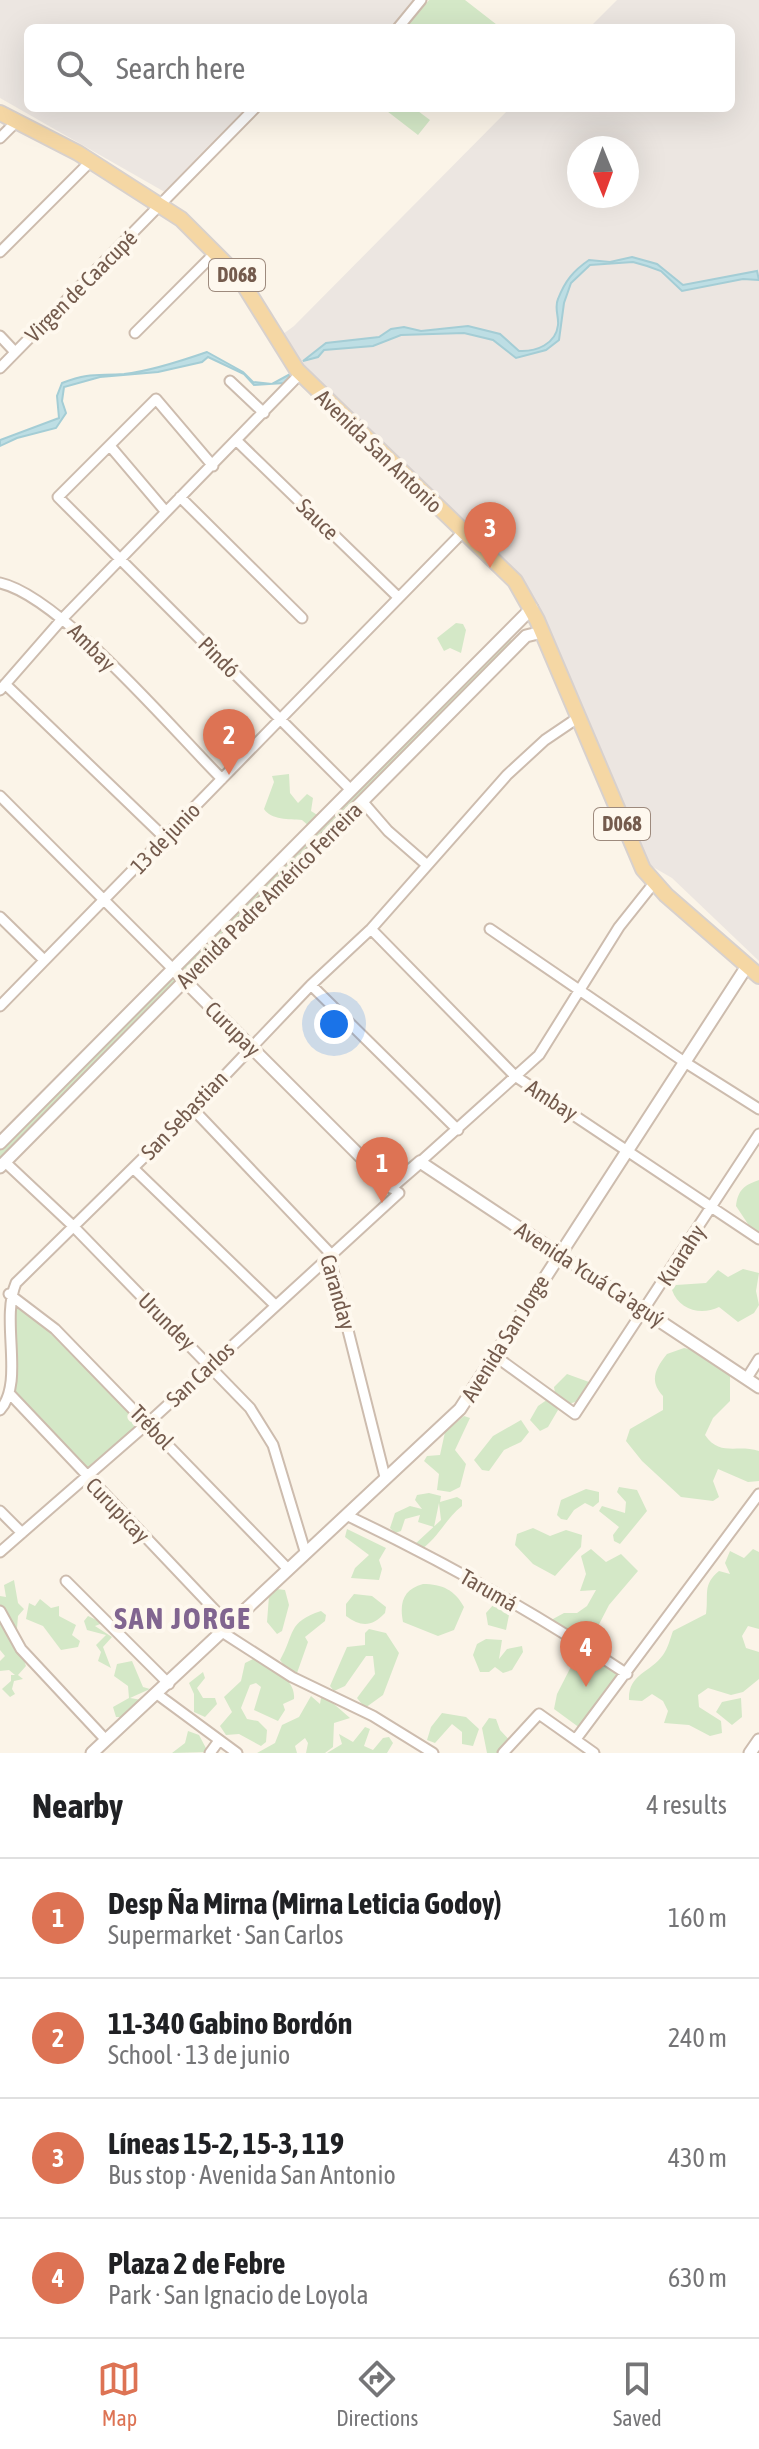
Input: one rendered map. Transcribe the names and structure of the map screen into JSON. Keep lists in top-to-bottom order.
{
  "streets": {
    "main road": ["D068", "Avenida San Antonio"],
    "street": [
      "Virgen de Caacupé",
      "Sauce",
      "Ambay",
      "Pindó",
      "13 de junio",
      "Avenida Padre Américo Ferreira",
      "Curupay",
      "San Sebastian",
      "Kuarahy",
      "Avenida Ycuá Ca'aguý",
      "Caranday",
      "Urundey",
      "Avenida San Jorge",
      "San Carlos",
      "Trébol",
      "Curupicay",
      "Tarumá"
    ]
  },
  "crossings": [
    ["Virgen de Caacupé", "Avenida San Antonio"],
    ["Avenida San Antonio", "13 de junio"],
    ["Avenida San Antonio", "Avenida Padre Américo Ferreira"],
    ["Avenida San Antonio", "San Sebastian"],
    ["Avenida San Antonio", "Avenida San Jorge"],
    ["Avenida San Antonio", "San Carlos"],
    ["Sauce", "13 de junio"],
    ["Ambay", "13 de junio"],
    ["Ambay", "San Sebastian"],
    ["Ambay", "Kuarahy"],
    ["Ambay", "Avenida San Jorge"],
    ["Ambay", "San Carlos"],
    ["Pindó", "13 de junio"],
    ["Pindó", "Avenida Padre Américo Ferreira"],
    ["13 de junio", "Curupay"],
    ["Avenida Padre Américo Ferreira", "Curupay"],
    ["Avenida Padre Américo Ferreira", "Urundey"],
    ["Curupay", "San Sebastian"],
    ["Curupay", "San Carlos"],
    ["San Sebastian", "Caranday"],
    ["San Sebastian", "Urundey"],
    ["San Sebastian", "Trébol"],
    ["Kuarahy", "Avenida Ycuá Ca'aguý"],
    ["Kuarahy", "Avenida San Jorge"],
    ["Avenida Ycuá Ca'aguý", "Avenida San Jorge"],
    ["Avenida Ycuá Ca'aguý", "San Carlos"],
    ["Caranday", "Avenida San Jorge"],
    ["Caranday", "San Carlos"],
    ["Urundey", "Avenida San Jorge"],
    ["Urundey", "San Carlos"],
    ["Avenida San Jorge", "Trébol"],
    ["Avenida San Jorge", "Curupicay"],
    ["Avenida San Jorge", "Tarumá"],
    ["San Carlos", "Trébol"],
    ["San Carlos", "Curupicay"]
  ],
  "districts": ["SAN JORGE"],
  "north": "bottom",
  "page": {
    "search": "Search here",
    "pins": [
      "3",
      "2",
      "1",
      "4"
    ],
    "heading": ["Nearby", "4 results"],
    "list": [
      {
        "mark": "1",
        "name": "Desp Ña Mirna (Mirna Leticia Godoy)",
        "note": "Supermarket · San Carlos",
        "value": "160 m"
      },
      {
        "mark": "2",
        "name": "11-340 Gabino Bordón",
        "note": "School · 13 de junio",
        "value": "240 m"
      },
      {
        "mark": "3",
        "name": "Líneas 15-2, 15-3, 119",
        "note": "Bus stop · Avenida San Antonio",
        "value": "430 m"
      },
      {
        "mark": "4",
        "name": "Plaza 2 de Febre",
        "note": "Park · San Ignacio de Loyola",
        "value": "630 m"
      }
    ],
    "nav": ["Map", "Directions", "Saved"]
  }
}
